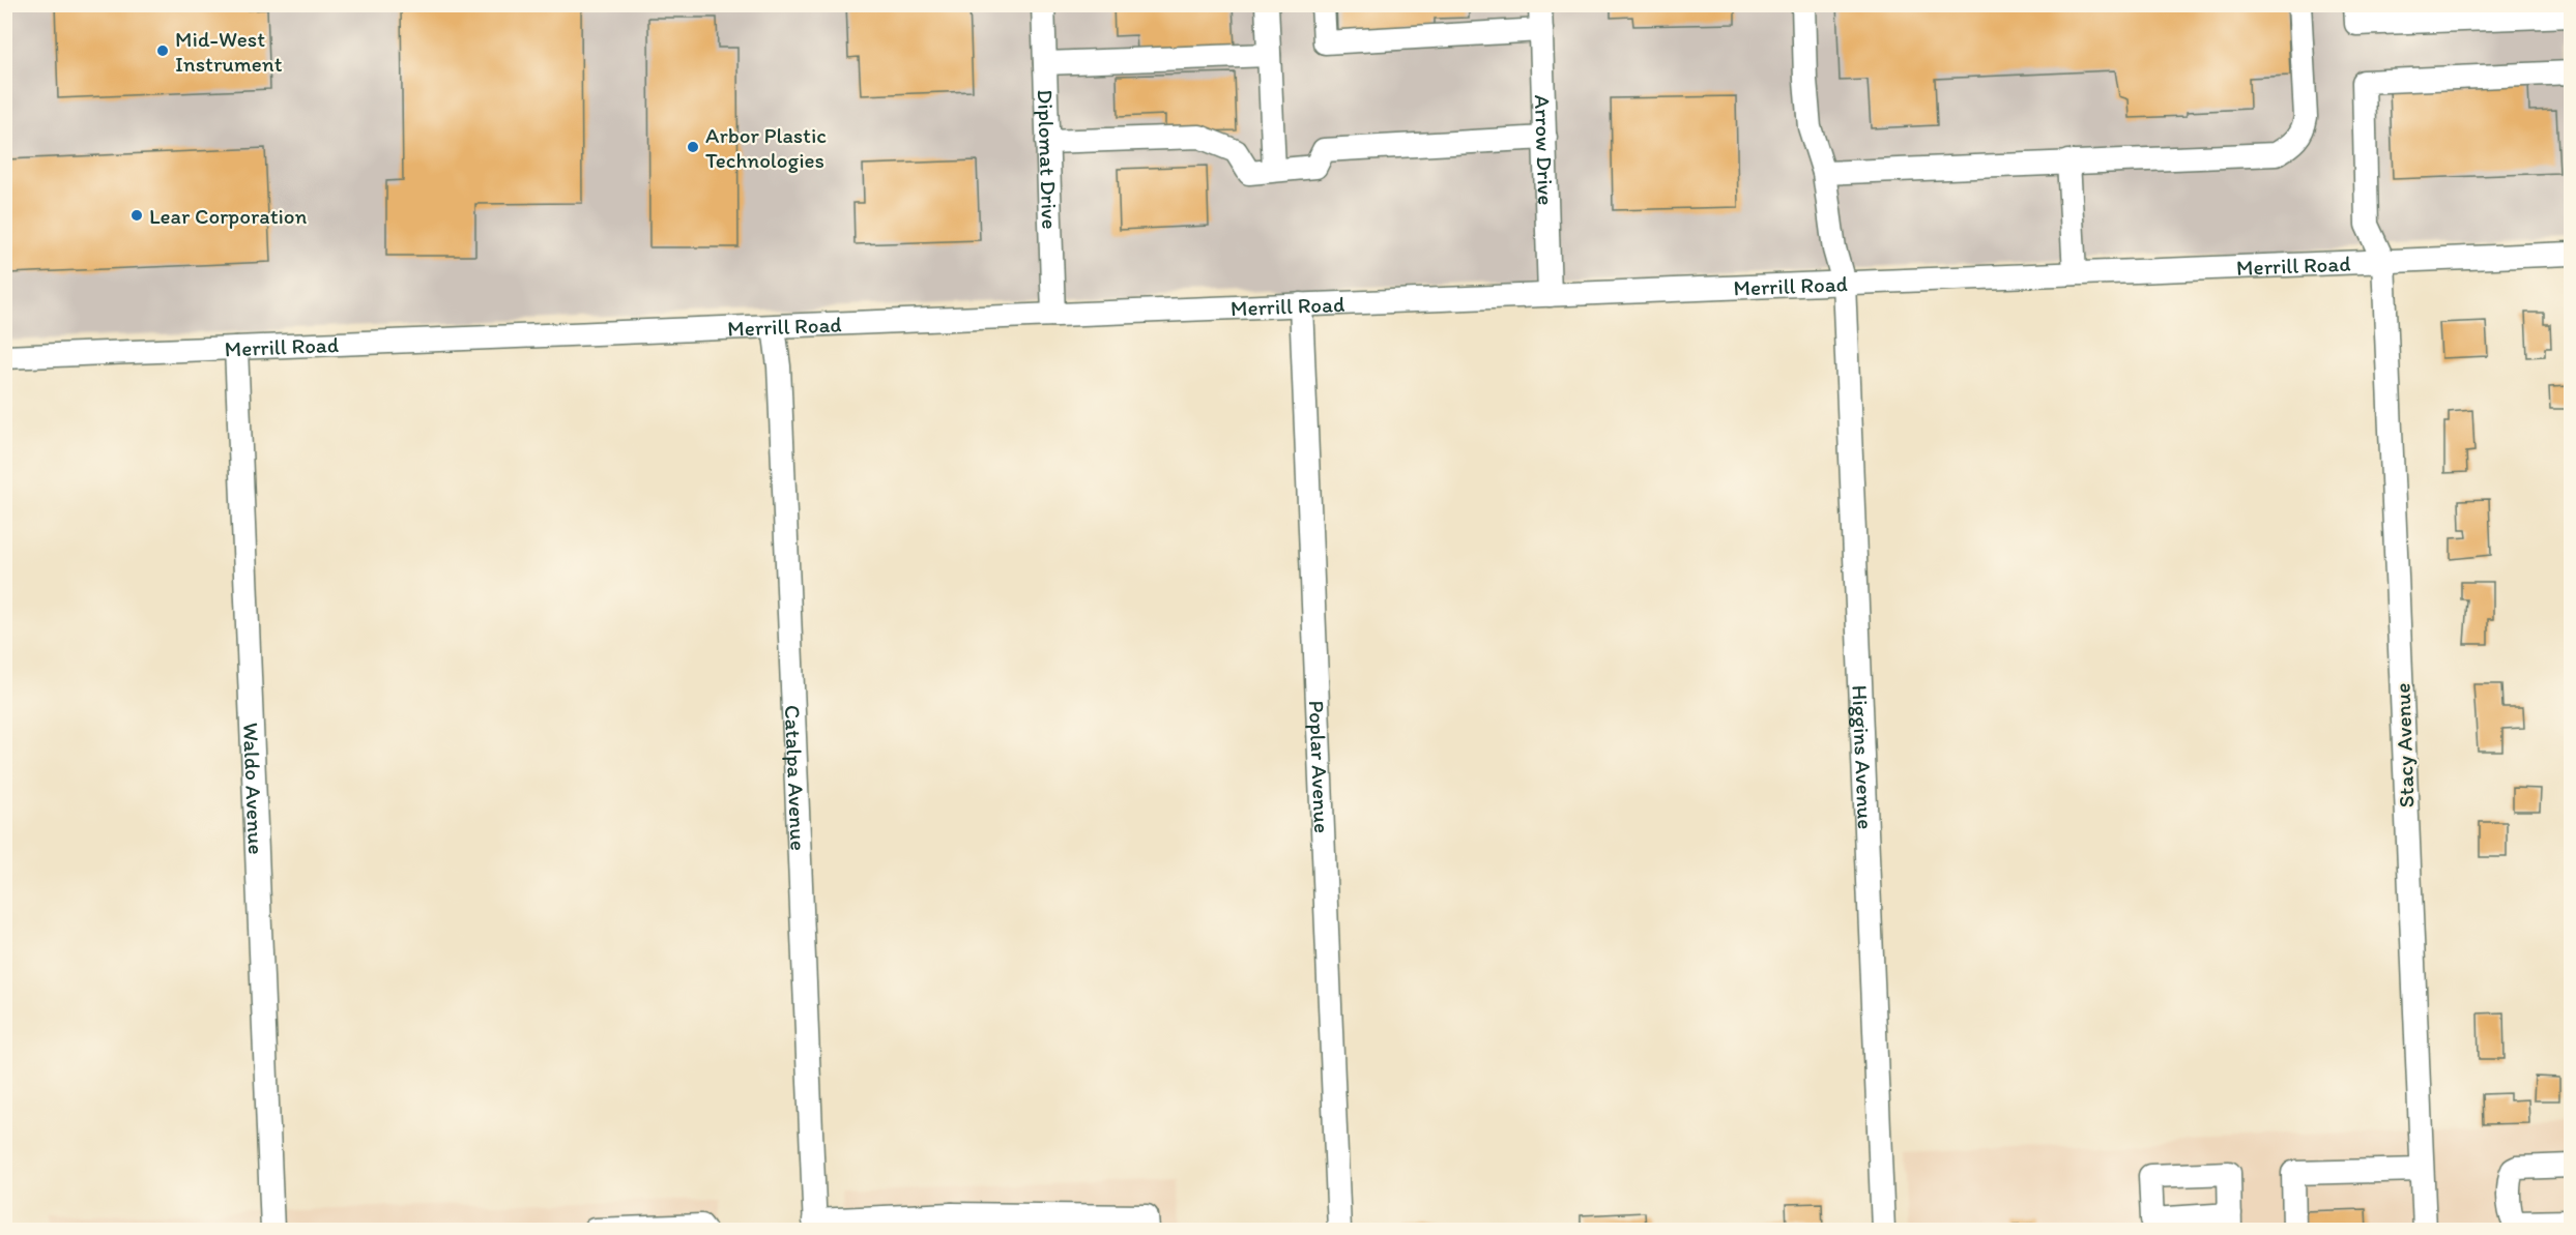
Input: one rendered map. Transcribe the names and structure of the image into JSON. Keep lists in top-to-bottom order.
{
  "streets": {
    "street": [
      "Arrow Drive",
      "Diplomat Drive",
      "Merrill Road",
      "Stacy Avenue",
      "Higgins Avenue",
      "Poplar Avenue",
      "Catalpa Avenue",
      "Waldo Avenue"
    ]
  },
  "crossings": [
    ["Arrow Drive", "Merrill Road"],
    ["Diplomat Drive", "Merrill Road"],
    ["Merrill Road", "Stacy Avenue"],
    ["Merrill Road", "Higgins Avenue"],
    ["Merrill Road", "Poplar Avenue"],
    ["Merrill Road", "Catalpa Avenue"],
    ["Merrill Road", "Waldo Avenue"]
  ],
  "places": ["Mid-West Instrument", "Arbor Plastic Technologies", "Lear Corporation"]
}
